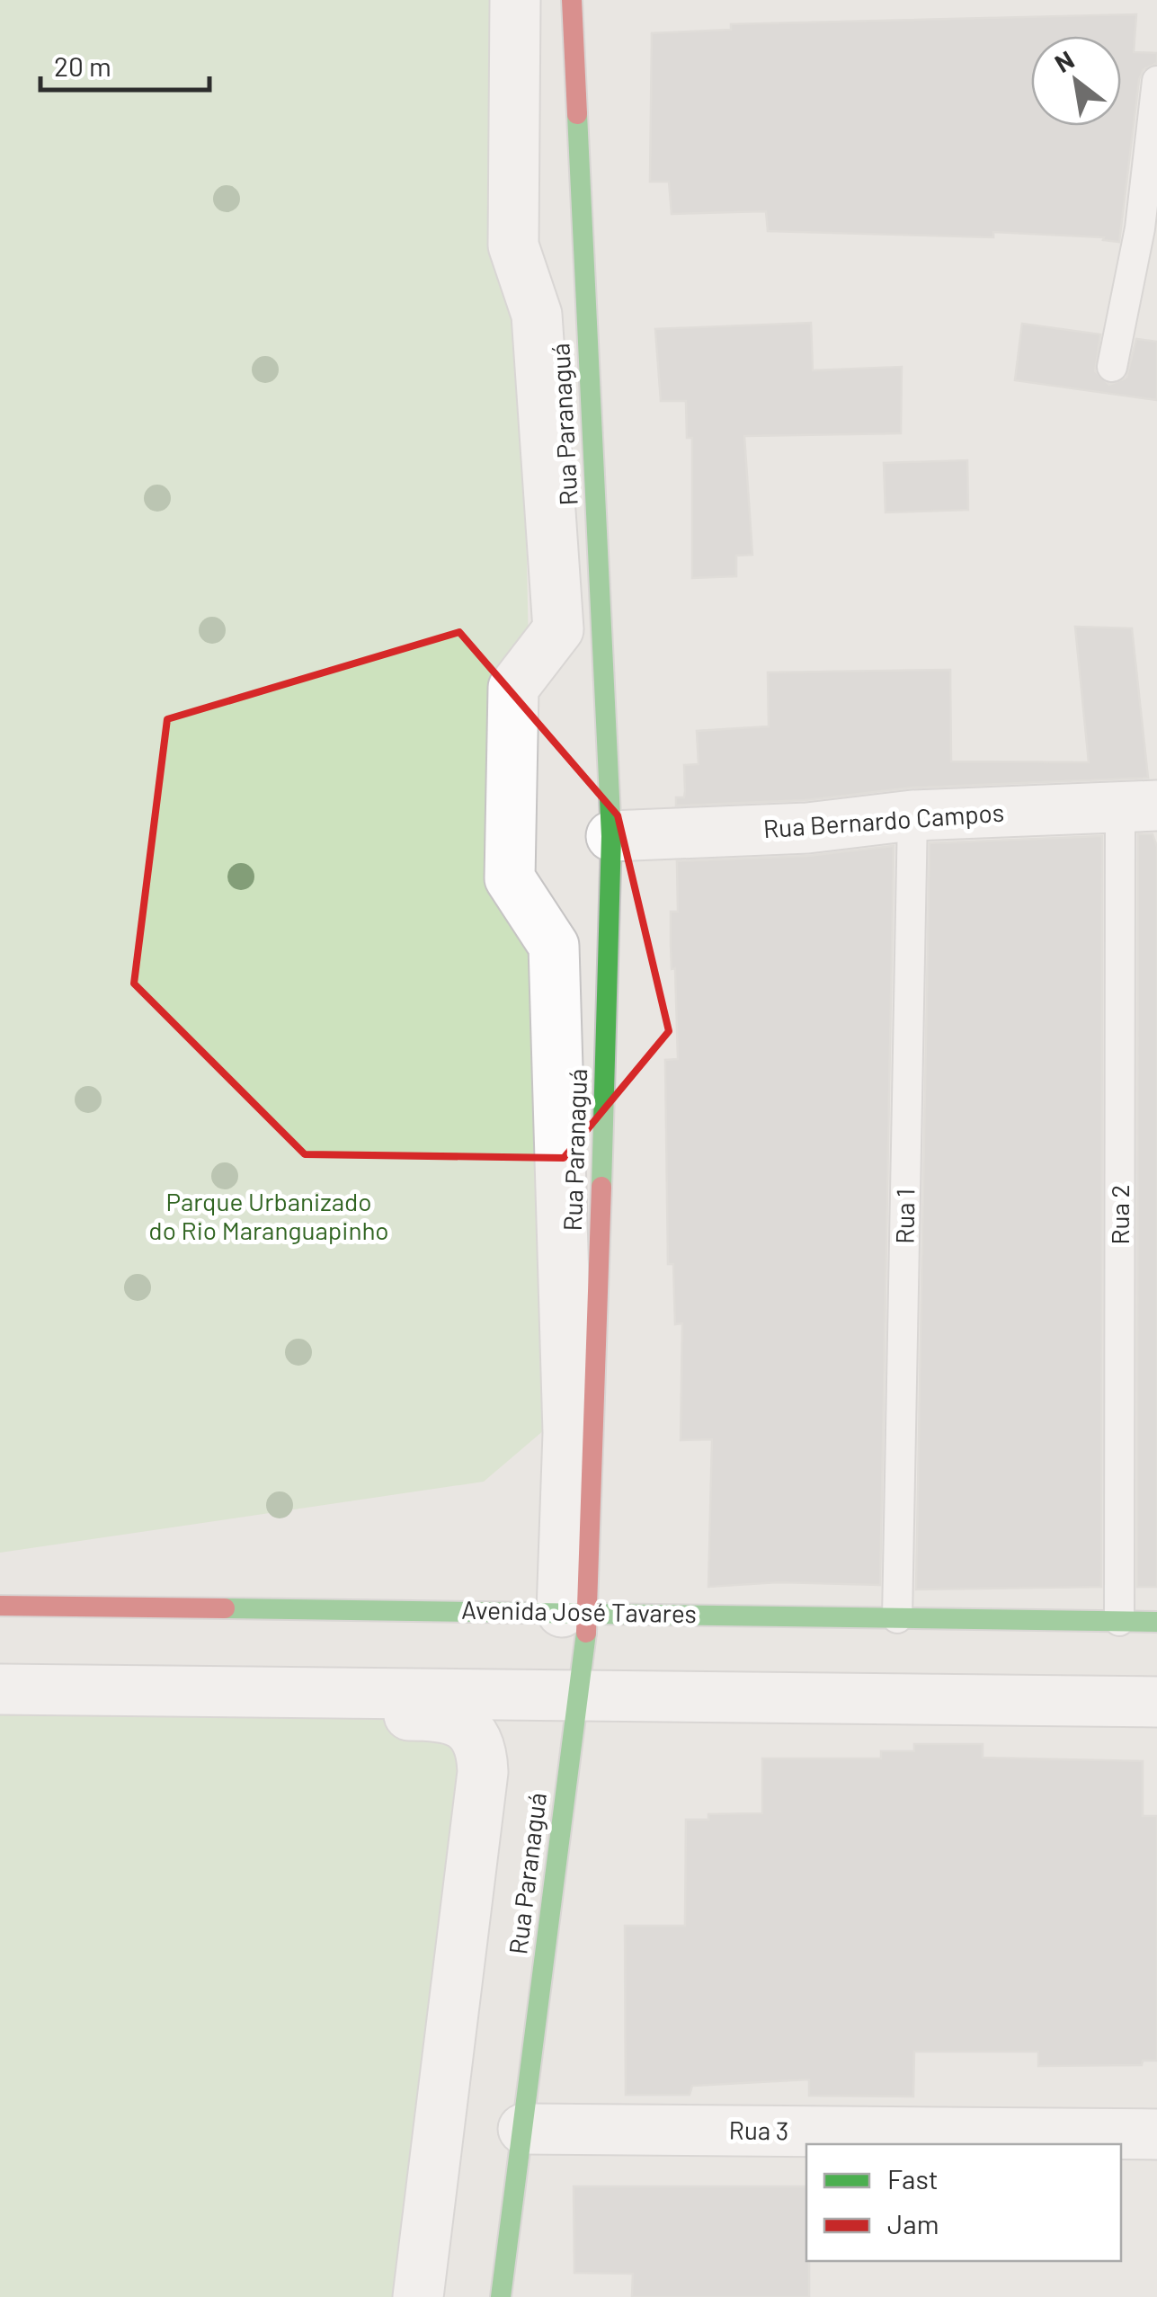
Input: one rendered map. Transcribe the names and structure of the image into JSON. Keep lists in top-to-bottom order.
{
  "streets": {
    "main road": ["Rua Paranaguá", "Avenida José Tavares"],
    "street": ["Rua Bernardo Campos", "Rua 3"],
    "lane": ["Rua 2", "Rua 1"]
  },
  "crossings": [
    ["Rua Paranaguá", "Rua Bernardo Campos"],
    ["Rua Paranaguá", "Avenida José Tavares"],
    ["Rua Paranaguá", "Rua 3"],
    ["Rua Bernardo Campos", "Rua 2"],
    ["Rua Bernardo Campos", "Rua 1"],
    ["Rua 2", "Avenida José Tavares"],
    ["Rua 1", "Avenida José Tavares"]
  ],
  "parks": ["Parque Urbanizado do Rio Maranguapinho"],
  "legend": ["Fast", "Jam"],
  "scale_bar": "20 m",
  "north": "top left"
}
